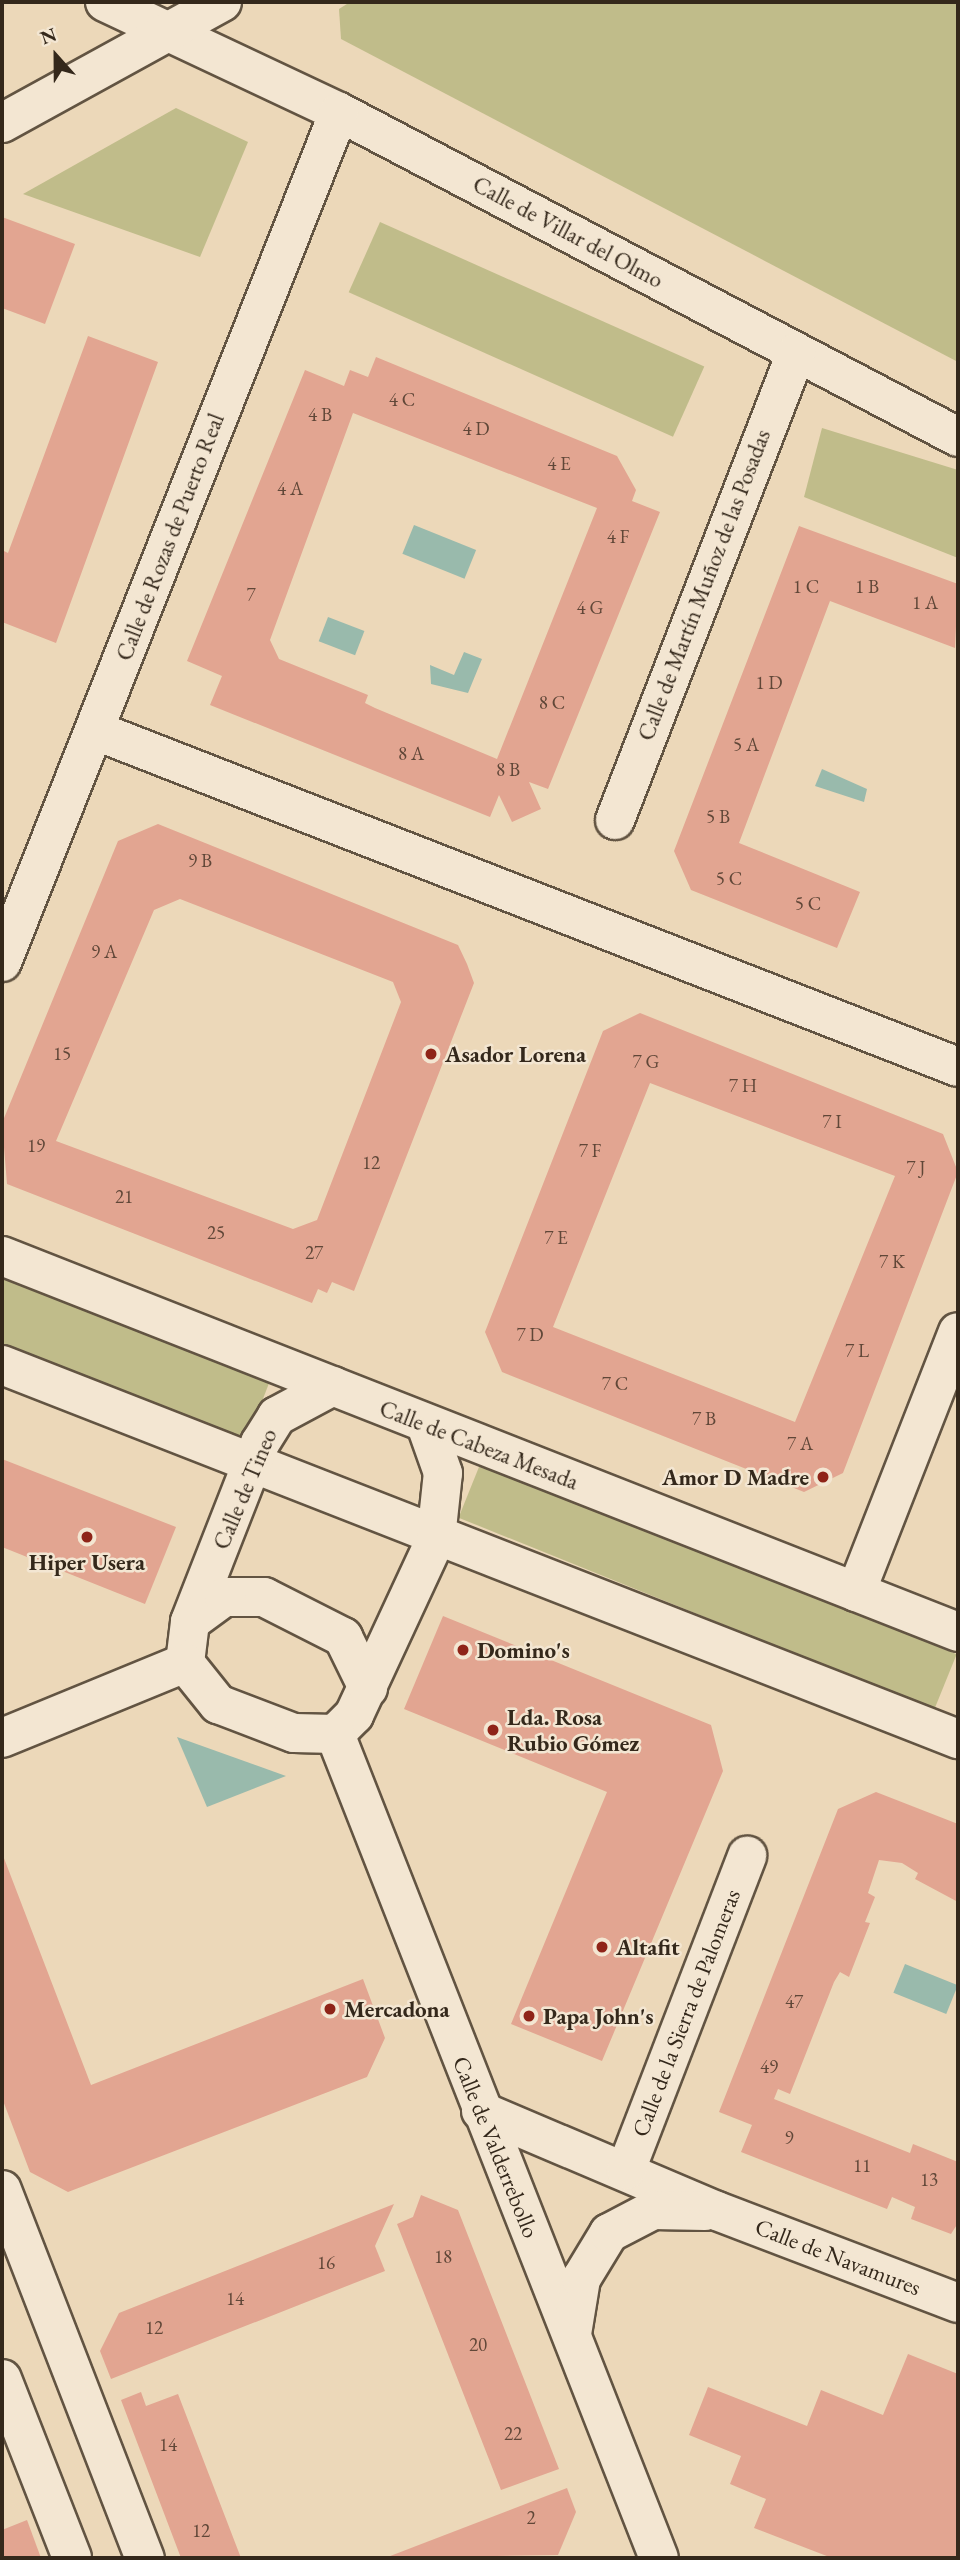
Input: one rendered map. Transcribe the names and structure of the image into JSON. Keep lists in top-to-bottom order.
{
  "streets": {
    "street": [
      "Calle de Villar del Olmo",
      "Calle de Rozas de Puerto Real",
      "Calle de Martín Muñoz de las Posadas",
      "Calle de Cabeza Mesada",
      "Calle de Tineo",
      "Calle de la Sierra de Palomeras",
      "Calle de Valderrebollo",
      "Calle de Navamures"
    ]
  },
  "crossings": [
    ["Calle de Villar del Olmo", "Calle de Rozas de Puerto Real"],
    ["Calle de Villar del Olmo", "Calle de Martín Muñoz de las Posadas"],
    ["Calle de Cabeza Mesada", "Calle de Tineo"],
    ["Calle de Tineo", "Calle de Valderrebollo"],
    ["Calle de la Sierra de Palomeras", "Calle de Navamures"],
    ["Calle de Valderrebollo", "Calle de Navamures"]
  ],
  "places": [
    "Asador Lorena",
    "Amor D Madre",
    "Hiper Usera",
    "Domino's",
    "Lda. Rosa Rubio Gómez",
    "Altafit",
    "Mercadona",
    "Papa John's"
  ],
  "house_numbers": [
    "4 C",
    "4 B",
    "4 D",
    "4 E",
    "4 A",
    "4 F",
    "1 C",
    "1 B",
    "7",
    "1 A",
    "4 G",
    "1 D",
    "8 C",
    "5 A",
    "8 A",
    "8 B",
    "5 B",
    "9 B",
    "5 C",
    "5 C",
    "9 A",
    "15",
    "7 G",
    "7 H",
    "7 I",
    "19",
    "7 F",
    "12",
    "7 J",
    "21",
    "25",
    "7 E",
    "27",
    "7 K",
    "7 D",
    "7 L",
    "7 C",
    "7 B",
    "7 A",
    "47",
    "49",
    "9",
    "11",
    "13",
    "18",
    "16",
    "14",
    "12",
    "20",
    "22",
    "14",
    "2",
    "12"
  ],
  "north": "top"
}
